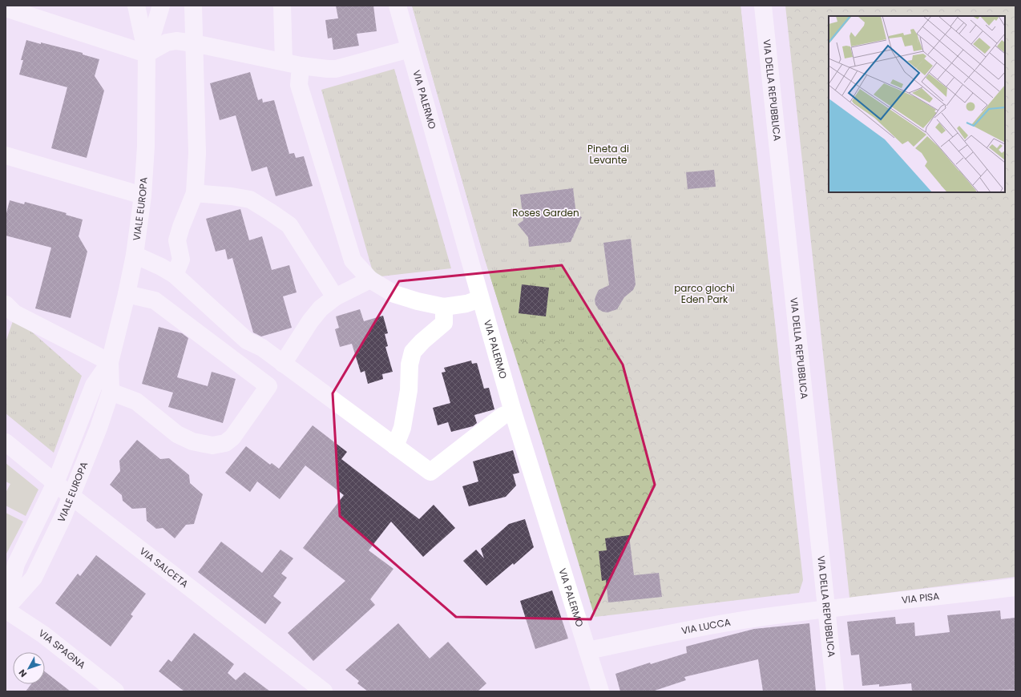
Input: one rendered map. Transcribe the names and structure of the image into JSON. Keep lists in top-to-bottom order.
{
  "streets": {
    "street": [
      "VIA DELLA REPUBBLICA",
      "VIA PALERMO",
      "VIALE EUROPA",
      "VIA SALCETA",
      "VIA PISA",
      "VIA LUCCA",
      "VIA SPAGNA"
    ]
  },
  "crossings": [
    ["VIA DELLA REPUBBLICA", "VIA PISA"],
    ["VIA DELLA REPUBBLICA", "VIA LUCCA"],
    ["VIA PALERMO", "VIA LUCCA"],
    ["VIALE EUROPA", "VIA SALCETA"],
    ["VIALE EUROPA", "VIA SPAGNA"],
    ["VIA PISA", "VIA LUCCA"]
  ],
  "parks": ["Pineta di Levante", "Roses Garden", "parco giochi Eden Park"],
  "north": "bottom left"
}
